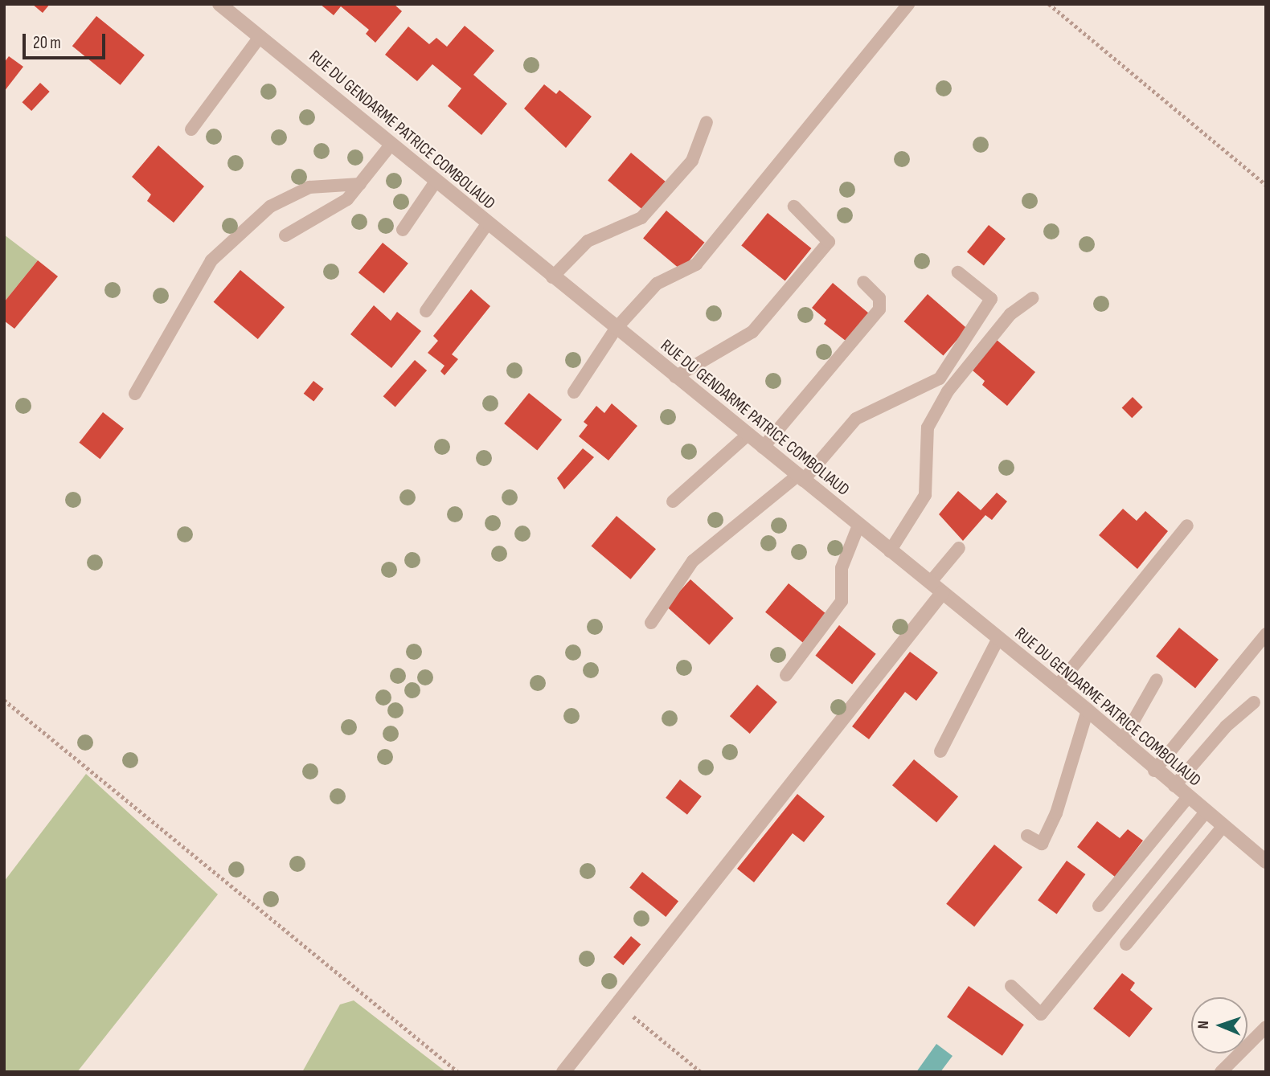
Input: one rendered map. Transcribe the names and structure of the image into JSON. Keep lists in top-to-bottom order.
{
  "streets": {
    "street": ["RUE DU GENDARME PATRICE COMBOLIAUD"]
  },
  "scale_bar": "20 m",
  "north": "left"
}
